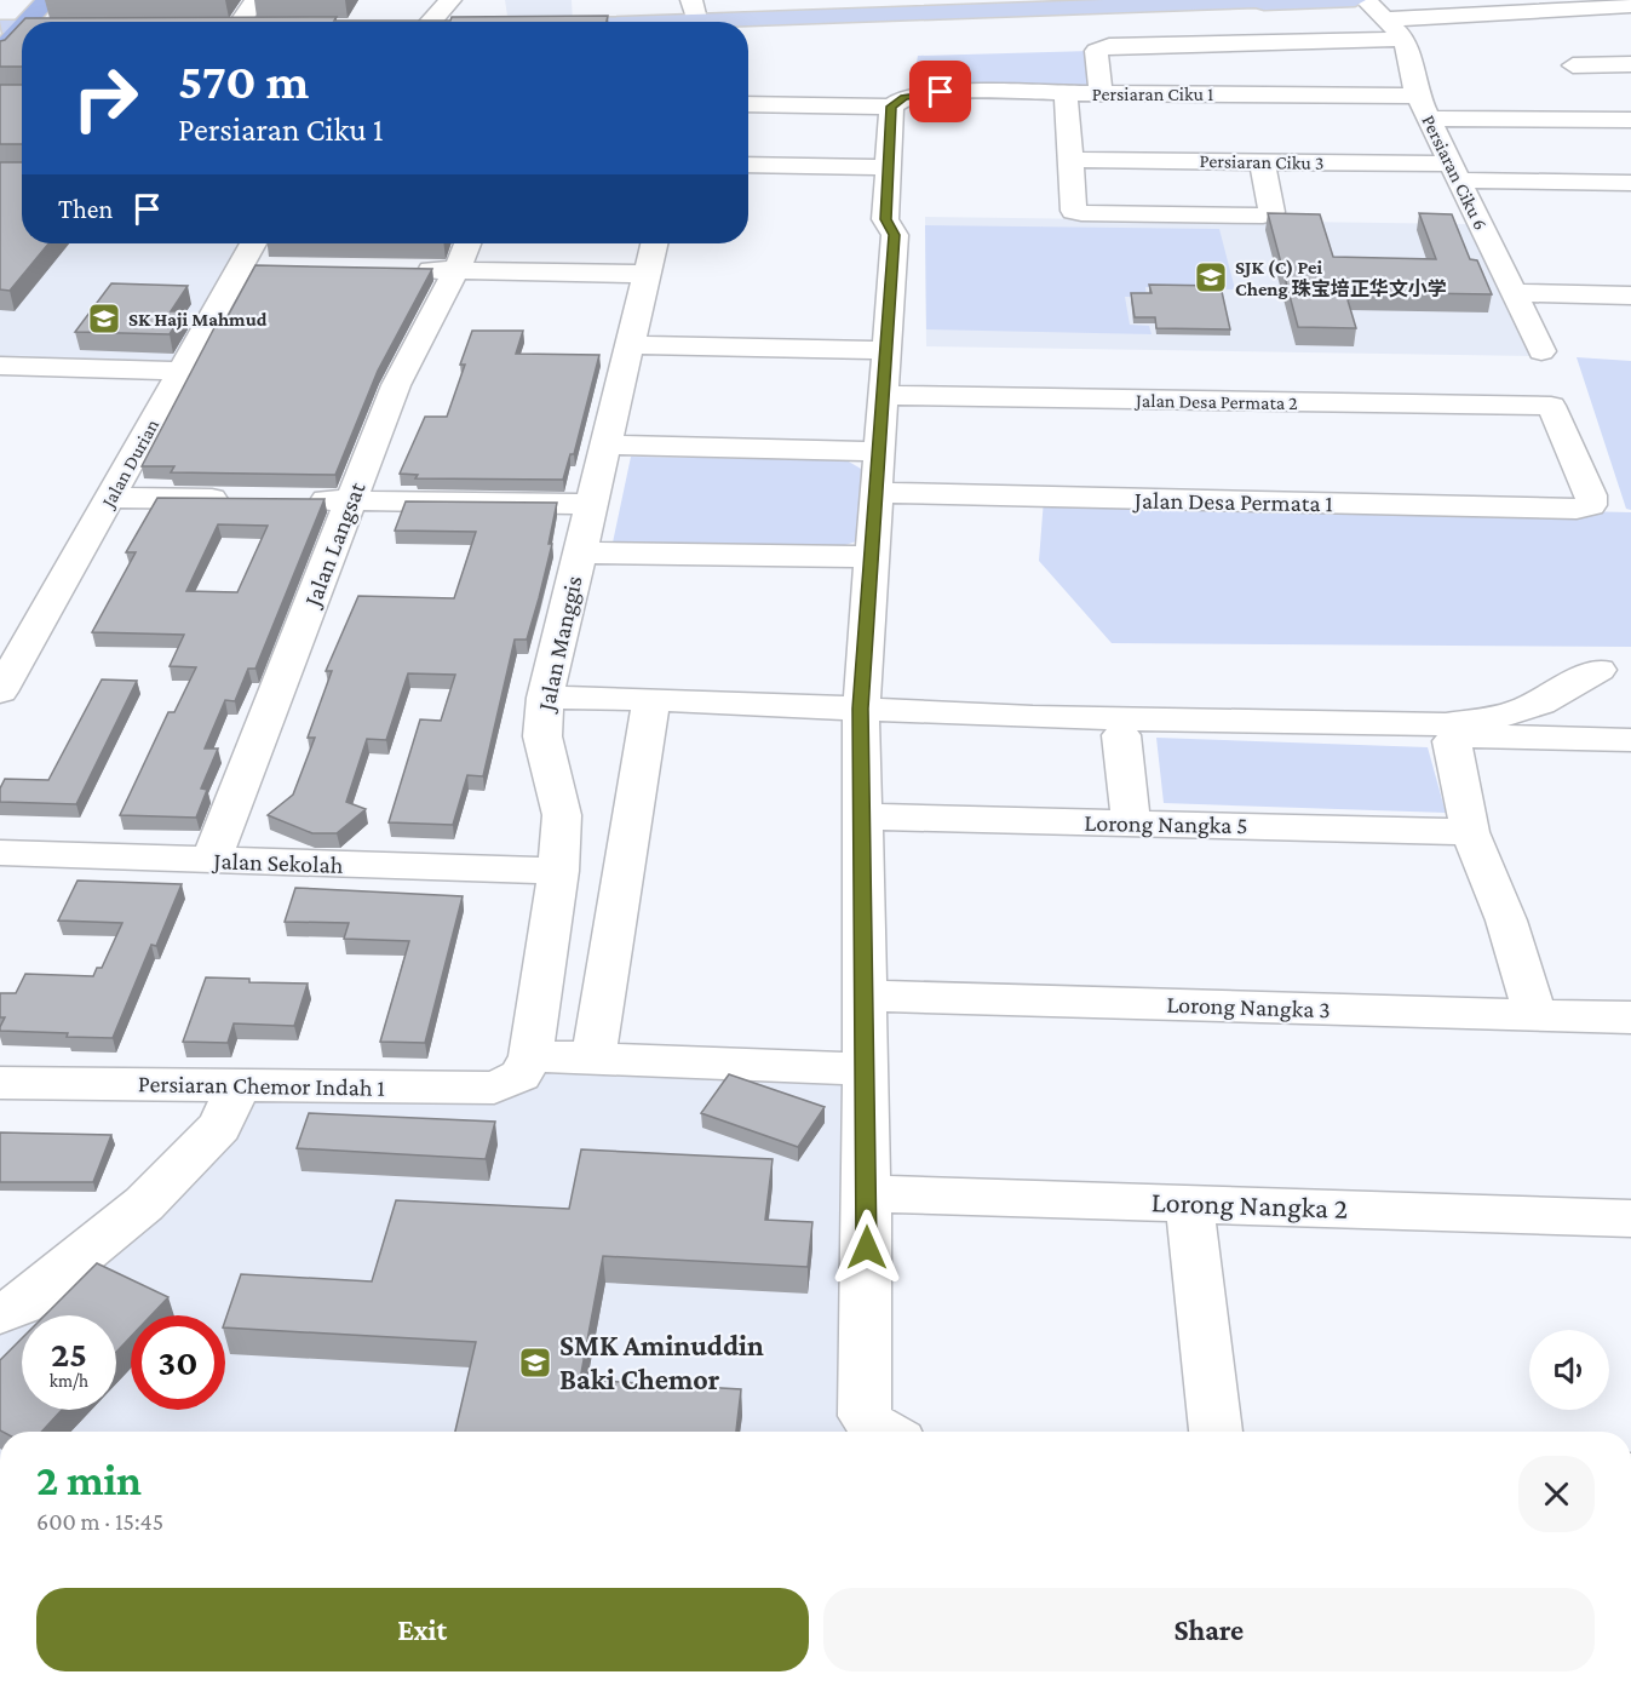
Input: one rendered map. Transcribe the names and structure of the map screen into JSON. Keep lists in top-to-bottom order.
{
  "streets": {
    "street": [
      "Persiaran Ciku 1",
      "Persiaran Ciku 3",
      "Persiaran Ciku 6",
      "Jalan Desa Permata 2",
      "Jalan Durian",
      "Jalan Desa Permata 1",
      "Jalan Langsat",
      "Jalan Manggis",
      "Lorong Nangka 5",
      "Jalan Sekolah",
      "Lorong Nangka 3",
      "Persiaran Chemor Indah 1",
      "Lorong Nangka 2"
    ]
  },
  "crossings": [
    ["Persiaran Ciku 1", "Persiaran Ciku 6"],
    ["Persiaran Ciku 3", "Persiaran Ciku 6"],
    ["Jalan Desa Permata 2", "Jalan Desa Permata 1"],
    ["Jalan Langsat", "Jalan Sekolah"],
    ["Jalan Manggis", "Jalan Sekolah"],
    ["Jalan Manggis", "Persiaran Chemor Indah 1"]
  ],
  "places": {
    "school or university": ["SJK (C) Pei Cheng 珠宝培正华文小学", "SK Haji Mahmud", "SMK Aminuddin Baki Chemor"]
  },
  "page": {
    "turn": ["570 m", "Persiaran Ciku 1"],
    "then": "Then",
    "speed": "25 km/h",
    "limit": "30",
    "heading": ["2 min", "600 m · 15:45"],
    "buttons": ["Exit", "Share"]
  }
}
